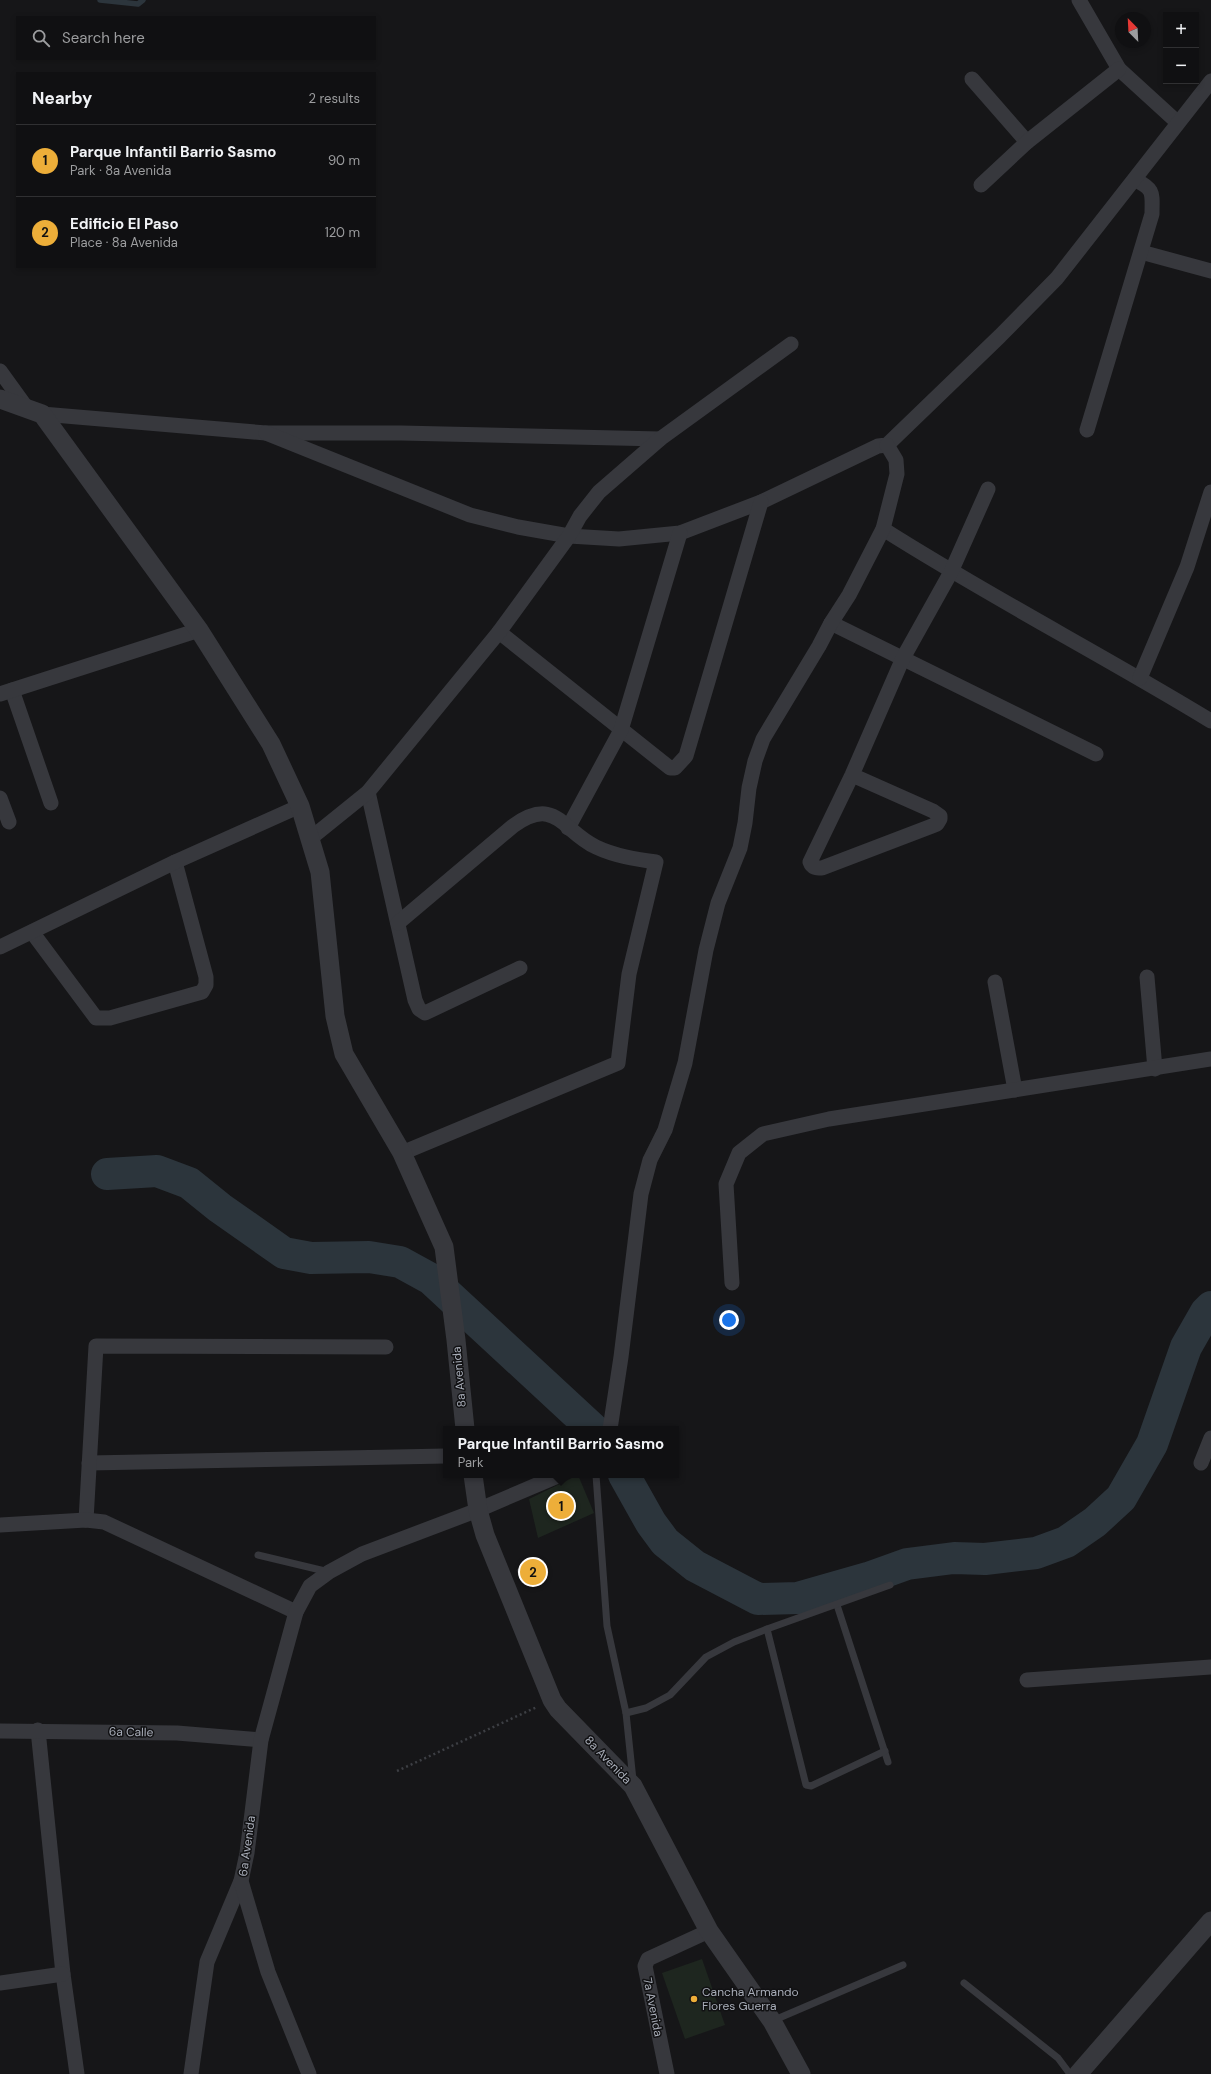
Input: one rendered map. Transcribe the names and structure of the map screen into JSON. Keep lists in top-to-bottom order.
{
  "streets": {
    "street": [
      "8a Avenida",
      "6a Calle",
      "6a Avenida",
      "7a Avenida"
    ]
  },
  "crossings": [
    ["8a Avenida", "6a Avenida"],
    ["8a Avenida", "7a Avenida"],
    ["6a Calle", "6a Avenida"]
  ],
  "places": ["Cancha Armando Flores Guerra"],
  "north": "top left",
  "page": {
    "map_buttons": ["+", "−"],
    "search": "Search here",
    "heading": ["Nearby", "2 results"],
    "list": [
      {
        "mark": "1",
        "name": "Parque Infantil Barrio Sasmo",
        "note": "Park · 8a Avenida",
        "value": "90 m"
      },
      {
        "mark": "2",
        "name": "Edificio El Paso",
        "note": "Place · 8a Avenida",
        "value": "120 m"
      }
    ],
    "popup": ["Parque Infantil Barrio Sasmo", "Park"],
    "pins": ["1", "2"]
  }
}
